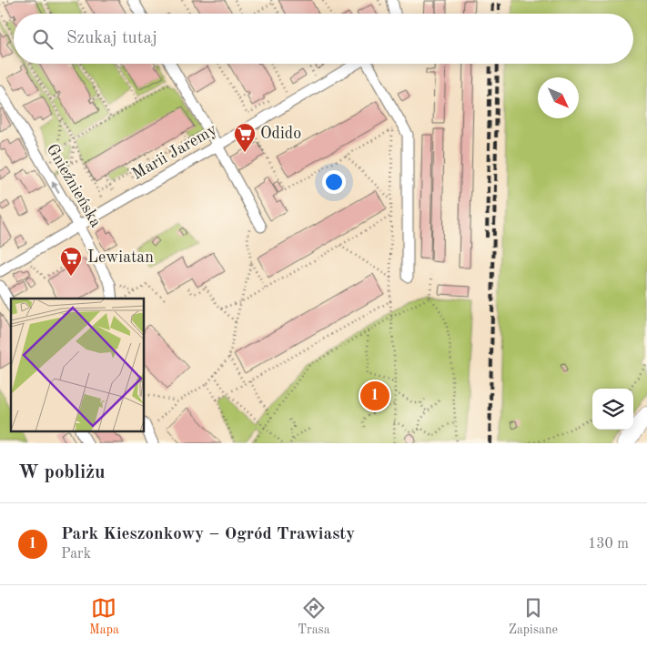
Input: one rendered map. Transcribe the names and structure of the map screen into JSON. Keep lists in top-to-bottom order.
{
  "streets": {
    "street": ["Marii Jaremy", "Gnieźnieńska"]
  },
  "crossings": [
    ["Marii Jaremy", "Gnieźnieńska"]
  ],
  "one_way": ["Gnieźnieńska"],
  "places": {
    "supermarket": ["Odido", "Lewiatan"]
  },
  "north": "bottom right",
  "page": {
    "search": "Szukaj tutaj",
    "pins": "1",
    "heading": "W pobliżu",
    "list": [
      {
        "mark": "1",
        "name": "Park Kieszonkowy – Ogród Trawiasty",
        "note": "Park",
        "value": "130 m"
      }
    ],
    "nav": ["Mapa", "Trasa", "Zapisane"]
  }
}
